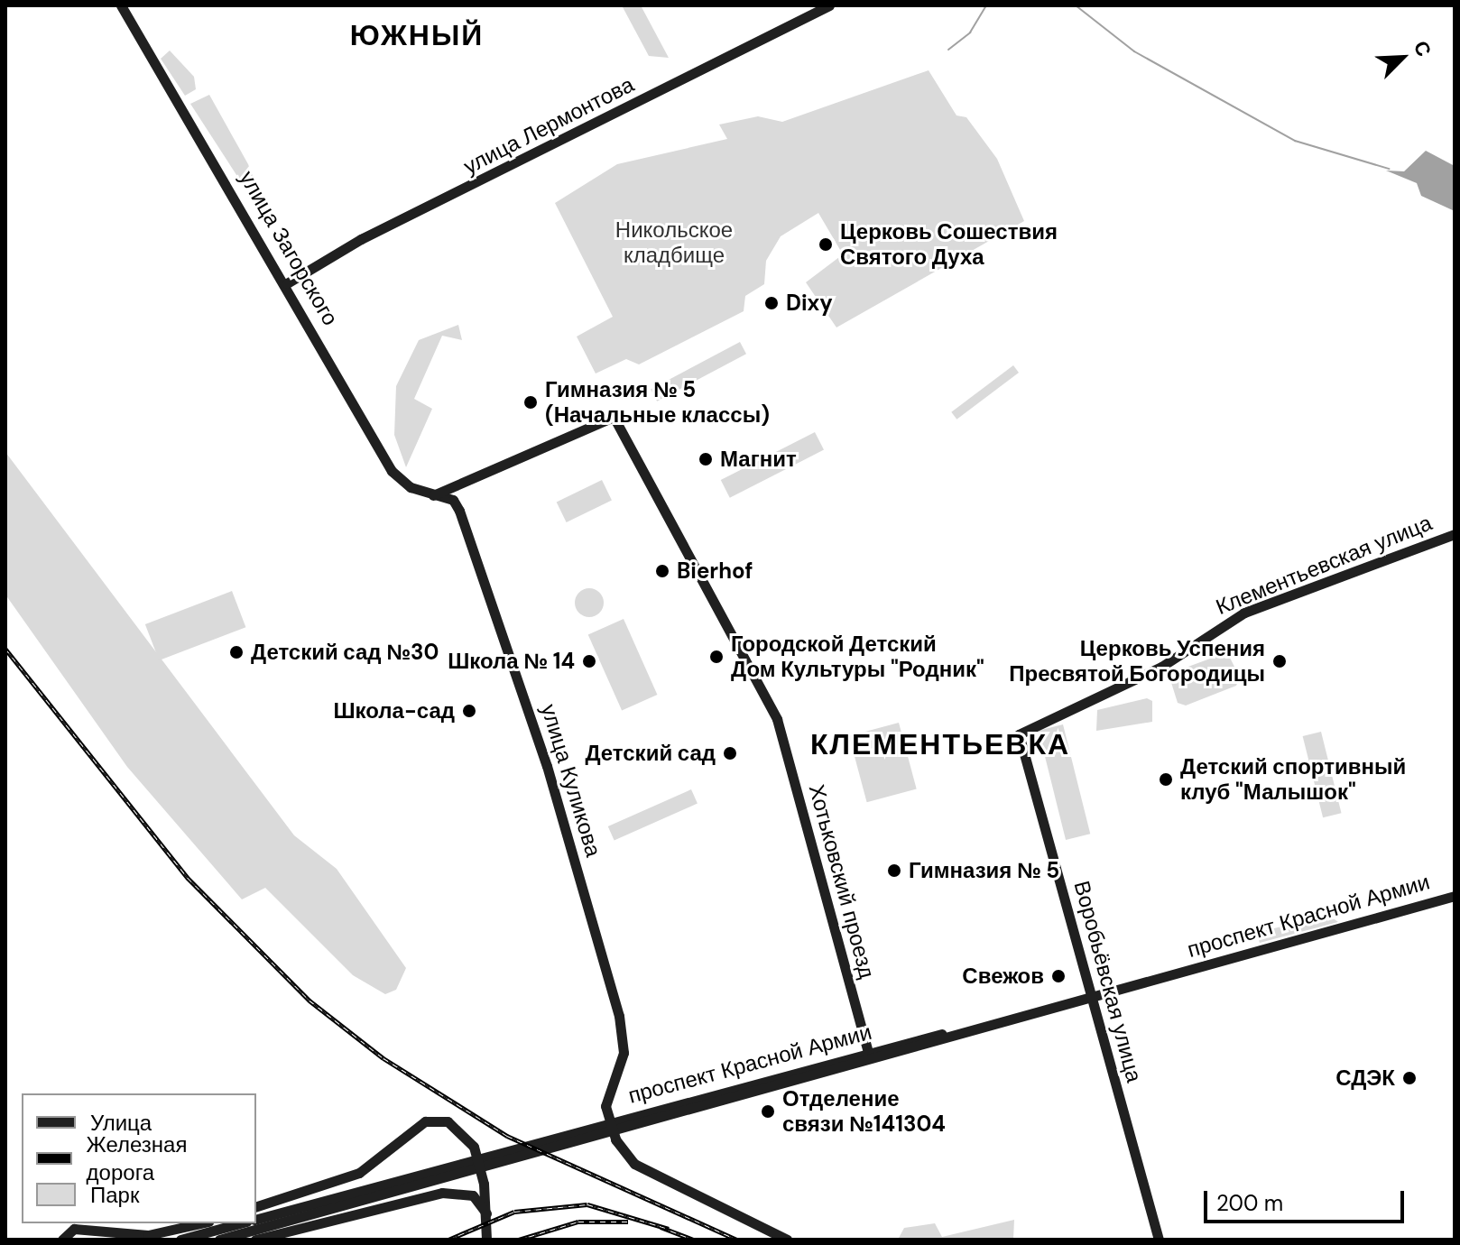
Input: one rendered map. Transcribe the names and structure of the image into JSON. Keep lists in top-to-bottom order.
{
  "streets": {
    "main road": [
      "улица Лермонтова",
      "улица Загорского",
      "Клементьевская улица",
      "улица Куликова",
      "Хотьковский проезд",
      "проспект Красной Армии",
      "Воробьёвская улица"
    ]
  },
  "crossings": [
    ["улица Лермонтова", "улица Загорского"],
    ["улица Загорского", "улица Куликова"],
    ["улица Загорского", "Хотьковский проезд"],
    ["Клементьевская улица", "Воробьёвская улица"],
    ["улица Куликова", "Хотьковский проезд"],
    ["Хотьковский проезд", "проспект Красной Армии"],
    ["проспект Красной Армии", "Воробьёвская улица"]
  ],
  "districts": ["ЮЖНЫЙ", "КЛЕМЕНТЬЕВКА"],
  "parks": ["Никольское кладбище"],
  "places": [
    "Церковь Сошествия Святого Духа",
    "Dixy",
    "Гимназия № 5 (Начальные классы)",
    "Магнит",
    "Bierhof",
    "Детский сад №30",
    "Городской Детский Дом Культуры \"Родник\"",
    "Школа № 14",
    "Церковь Успения Пресвятой Богородицы",
    "Школа-сад",
    "Детский сад",
    "Детский спортивный клуб \"Малышок\"",
    "Гимназия № 5",
    "Свежов",
    "СДЭК",
    "Отделение связи №141304"
  ],
  "legend": ["Улица", "Железная дорога", "Парк"],
  "scale_bar": "200 m",
  "north": "top right"
}
